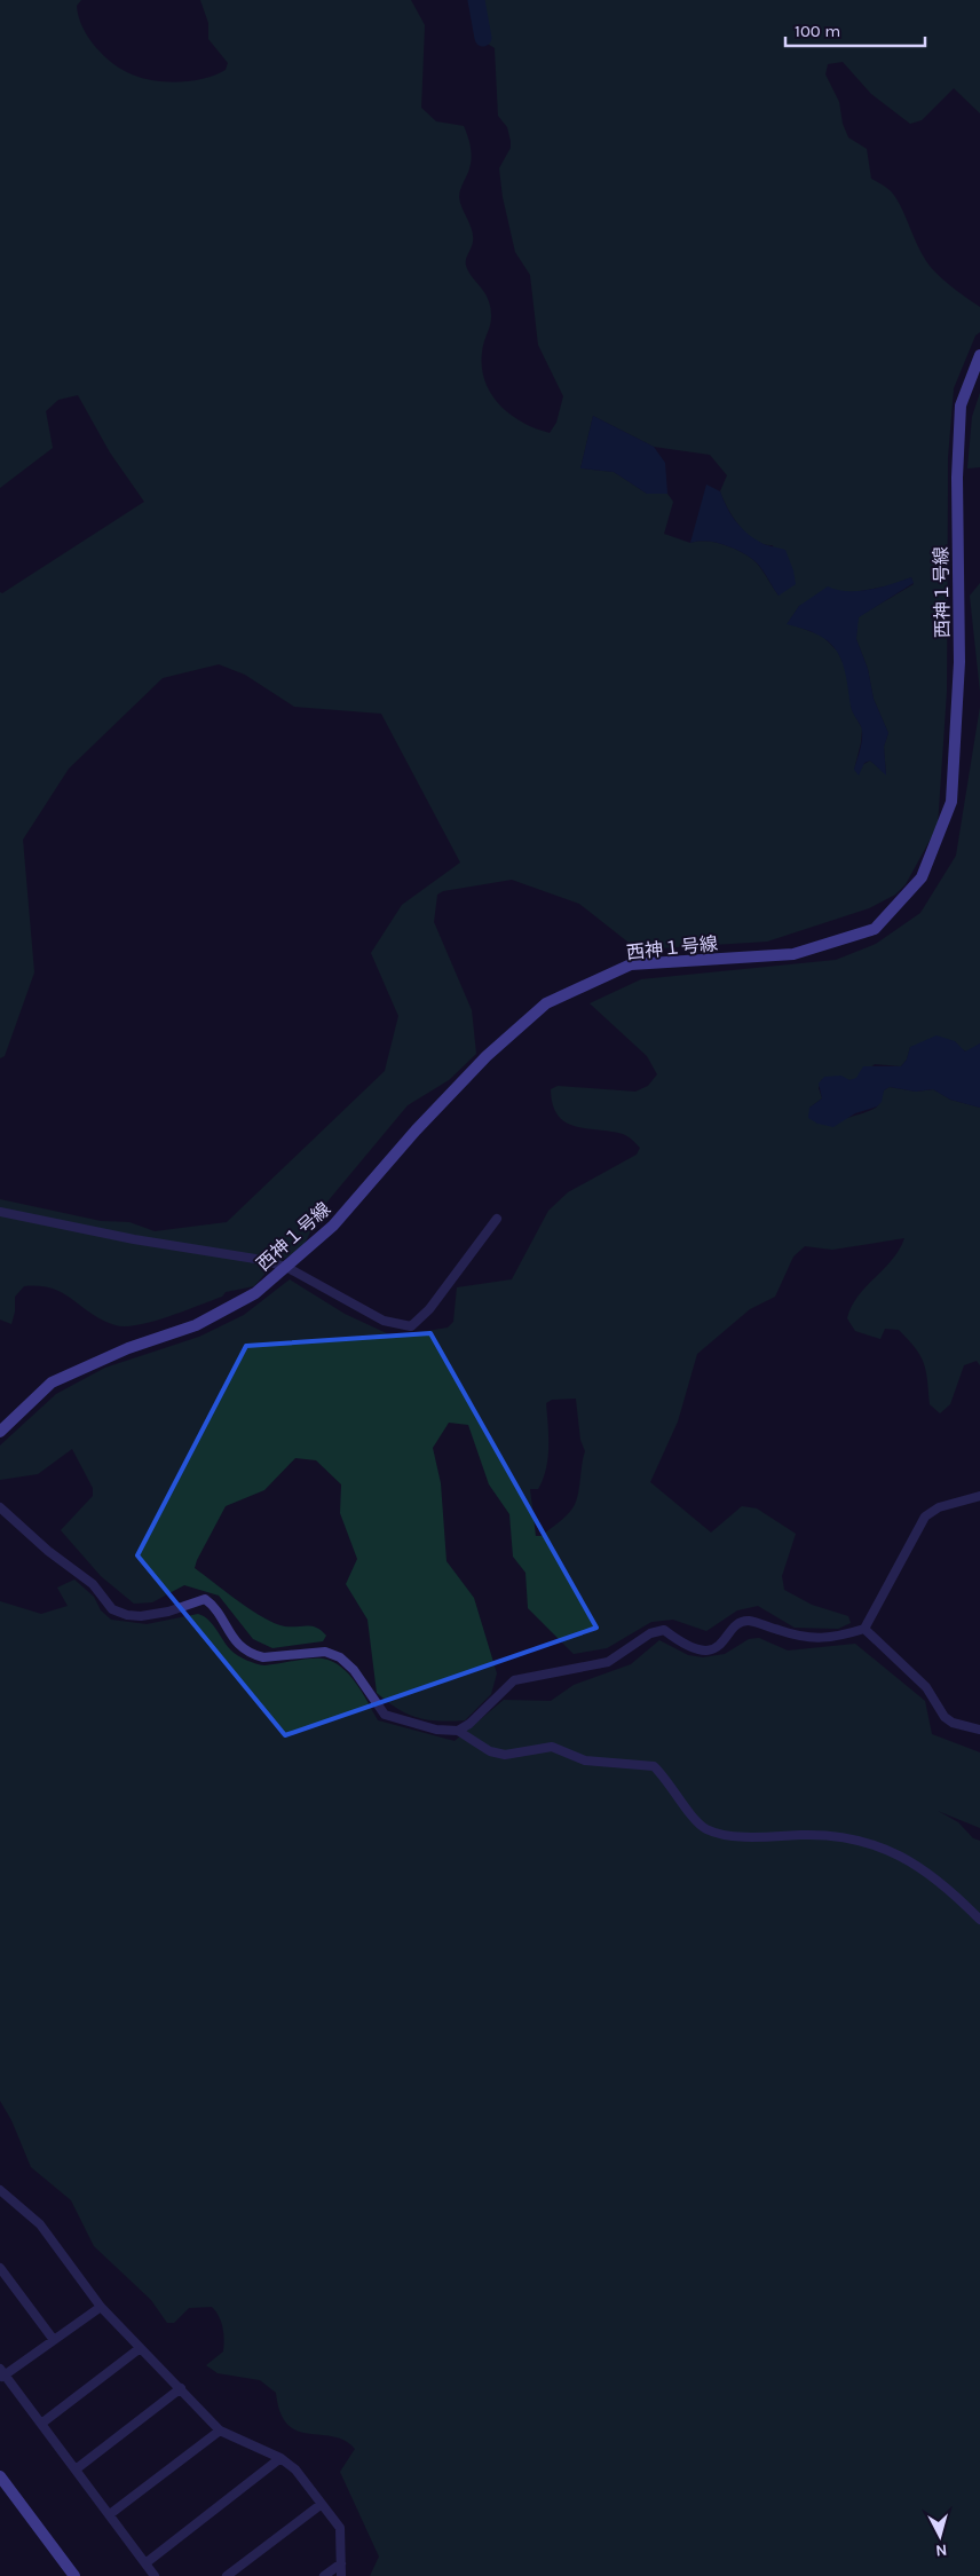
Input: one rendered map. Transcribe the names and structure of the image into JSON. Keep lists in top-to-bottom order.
{
  "streets": {
    "street": ["西神１号線"]
  },
  "scale_bar": "100 m",
  "north": "bottom"
}
